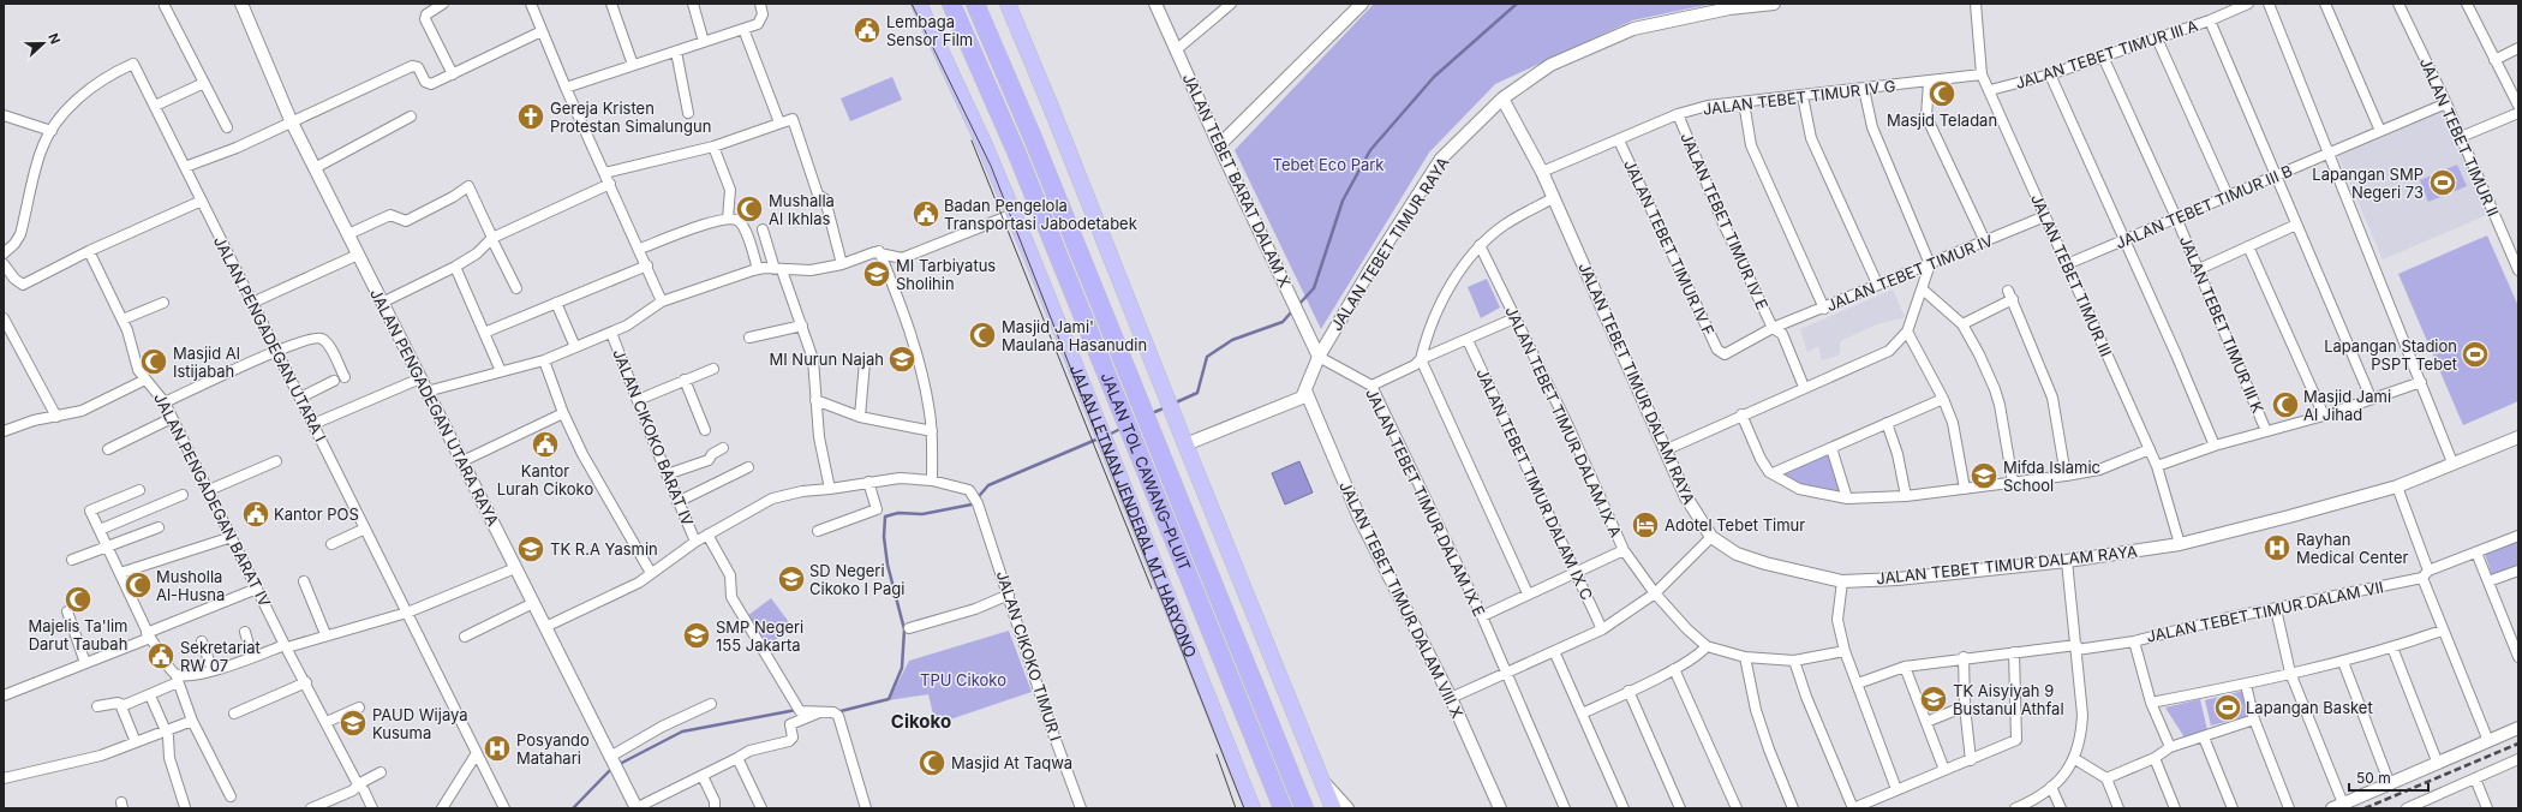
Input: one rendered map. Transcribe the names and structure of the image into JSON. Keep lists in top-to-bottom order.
{
  "streets": {
    "highway": ["JALAN TOL CAWANG–PLUIT", "JALAN LETNAN JENDERAL MT HARYONO"],
    "street": [
      "JALAN TEBET TIMUR III A",
      "JALAN TEBET TIMUR IV G",
      "JALAN TEBET TIMUR II",
      "JALAN TEBET BARAT DALAM X",
      "JALAN TEBET TIMUR III B",
      "JALAN TEBET TIMUR IV E",
      "JALAN TEBET TIMUR RAYA",
      "JALAN TEBET TIMUR IV F",
      "JALAN TEBET TIMUR IV",
      "JALAN TEBET TIMUR III",
      "JALAN TEBET TIMUR III K",
      "JALAN PENGADEGAN UTARA I",
      "JALAN TEBET TIMUR DALAM RAYA",
      "JALAN PENGADEGAN UTARA RAYA",
      "JALAN TEBET TIMUR DALAM IX A",
      "JALAN CIKOKO BARAT IV",
      "JALAN TEBET TIMUR DALAM IX C",
      "JALAN PENGADEGAN BARAT IV",
      "JALAN TEBET TIMUR DALAM IX E",
      "JALAN TEBET TIMUR DALAM VIII X",
      "JALAN TEBET TIMUR DALAM VII",
      "JALAN CIKOKO TIMUR I"
    ]
  },
  "crossings": [
    ["JALAN TEBET TIMUR III A", "JALAN TEBET TIMUR III"],
    ["JALAN TEBET TIMUR III A", "JALAN TEBET TIMUR III K"],
    ["JALAN TEBET TIMUR IV G", "JALAN TEBET TIMUR IV E"],
    ["JALAN TEBET TIMUR IV G", "JALAN TEBET TIMUR IV F"],
    ["JALAN TEBET TIMUR IV G", "JALAN TEBET TIMUR III"],
    ["JALAN TEBET TIMUR IV G", "JALAN TEBET TIMUR DALAM RAYA"],
    ["JALAN TEBET TIMUR II", "JALAN TEBET TIMUR III B"],
    ["JALAN TEBET BARAT DALAM X", "JALAN TEBET TIMUR RAYA"],
    ["JALAN TEBET BARAT DALAM X", "JALAN TEBET TIMUR DALAM IX E"],
    ["JALAN TEBET TIMUR III B", "JALAN TEBET TIMUR III"],
    ["JALAN TEBET TIMUR III B", "JALAN TEBET TIMUR III K"],
    ["JALAN TEBET TIMUR IV E", "JALAN TEBET TIMUR IV"],
    ["JALAN TEBET TIMUR RAYA", "JALAN TEBET TIMUR DALAM RAYA"],
    ["JALAN TEBET TIMUR RAYA", "JALAN TEBET TIMUR DALAM IX E"],
    ["JALAN TEBET TIMUR RAYA", "JALAN TEBET TIMUR DALAM VIII X"],
    ["JALAN TEBET TIMUR IV F", "JALAN TEBET TIMUR IV"],
    ["JALAN TEBET TIMUR IV", "JALAN TEBET TIMUR III"],
    ["JALAN TEBET TIMUR III", "JALAN TEBET TIMUR DALAM RAYA"],
    ["JALAN PENGADEGAN UTARA RAYA", "JALAN CIKOKO BARAT IV"],
    ["JALAN CIKOKO BARAT IV", "JALAN CIKOKO TIMUR I"]
  ],
  "districts": ["Cikoko"],
  "parks": ["Tebet Eco Park", "TPU Cikoko"],
  "places": {
    "public building": [
      "Lembaga Sensor Film",
      "Badan Pengelola Transportasi Jabodetabek",
      "Kantor Lurah Cikoko",
      "Kantor POS",
      "Sekretariat RW 07"
    ],
    "mosque": [
      "Masjid Teladan",
      "Mushalla Al Ikhlas",
      "Masjid Jami' Maulana Hasanudin",
      "Masjid Al Istijabah",
      "Masjid Jami Al Jihad",
      "Musholla Al-Husna",
      "Majelis Ta'lim Darut Taubah",
      "Masjid At Taqwa"
    ],
    "church": ["Gereja Kristen Protestan Simalungun"],
    "sports": ["Lapangan SMP Negeri 73", "Lapangan Stadion PSPT Tebet", "Lapangan Basket"],
    "school or university": [
      "MI Tarbiyatus Sholihin",
      "MI Nurun Najah",
      "Mifda Islamic School",
      "TK R.A Yasmin",
      "SD Negeri Cikoko I Pagi",
      "SMP Negeri 155 Jakarta",
      "TK Aisyiyah 9 Bustanul Athfal",
      "PAUD Wijaya Kusuma"
    ],
    "hotel": ["Adotel Tebet Timur"],
    "hospital": ["Rayhan Medical Center", "Posyando Matahari"]
  },
  "scale_bar": "50 m",
  "north": "right"
}
